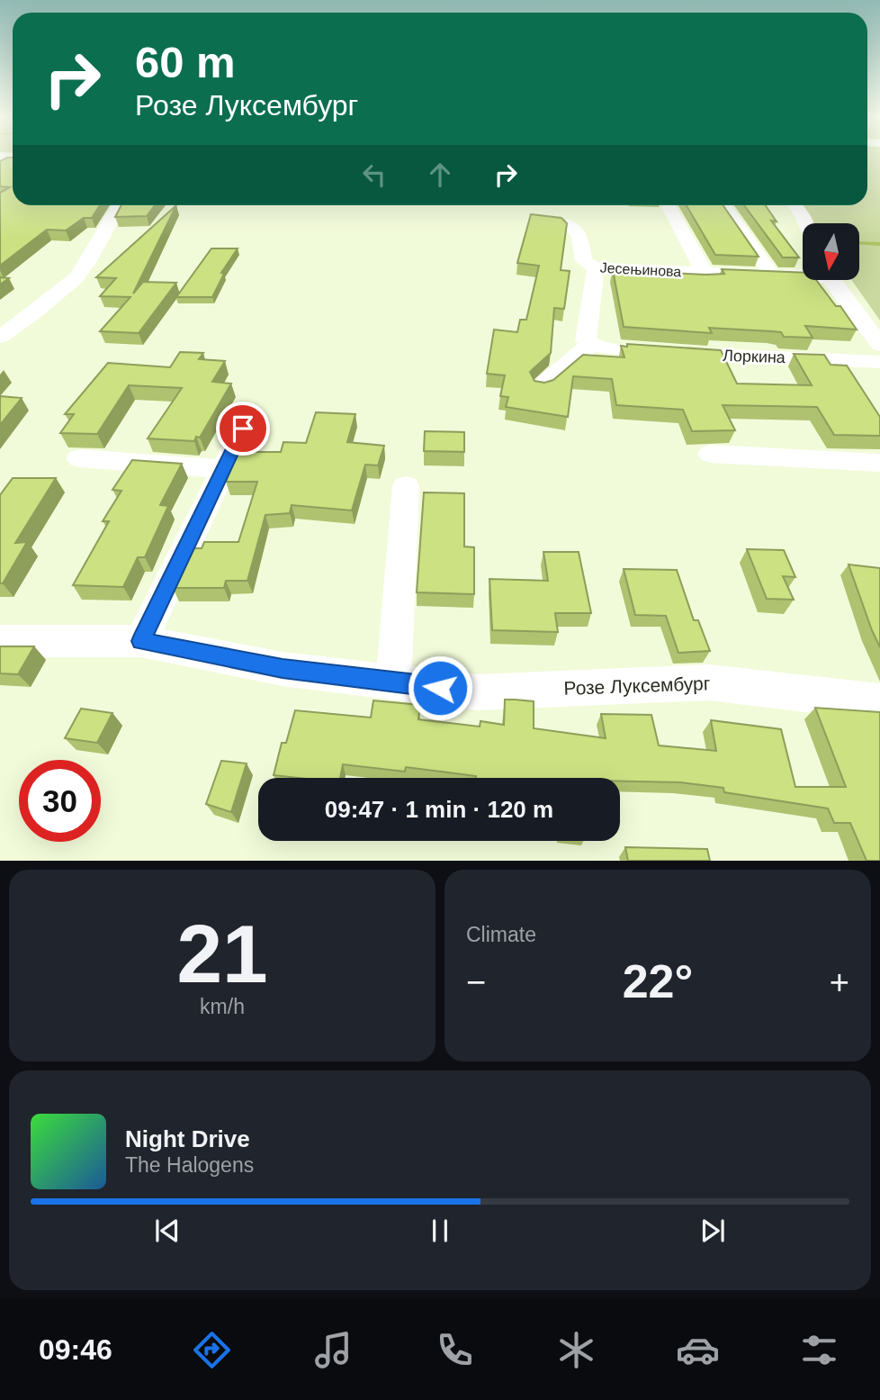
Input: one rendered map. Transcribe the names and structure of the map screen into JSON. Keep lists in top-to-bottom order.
{
  "streets": {
    "street": ["Јесењинова", "Лоркина", "Розе Луксембург"]
  },
  "north": "bottom",
  "page": {
    "turn": ["60 m", "Розе Луксембург"],
    "limit": "30",
    "trip": "09:47 · 1 min · 120 m",
    "tile": [
      ["21", "km/h"],
      "Climate"
    ],
    "heat": ["−", "22°", "+"],
    "song": ["Night Drive", "The Halogens"],
    "tabs": "09:46"
  }
}
